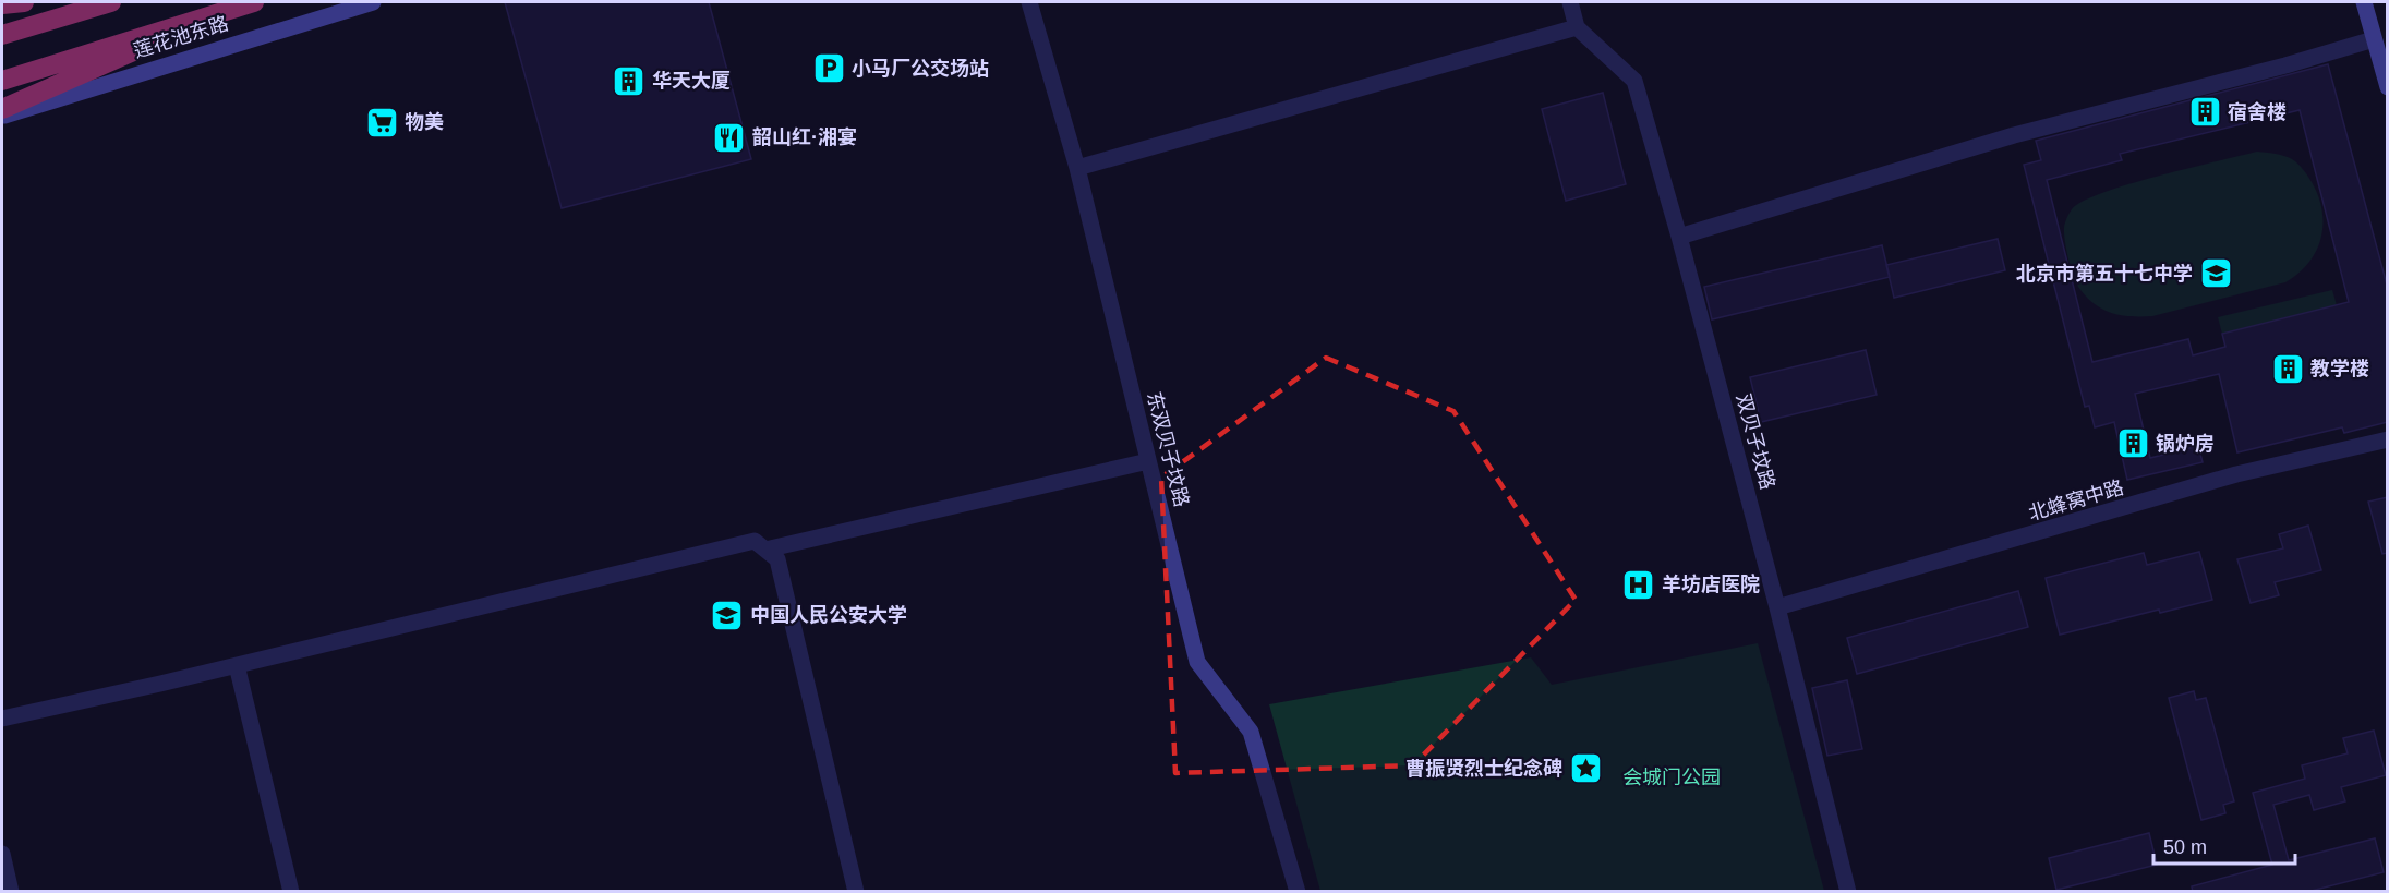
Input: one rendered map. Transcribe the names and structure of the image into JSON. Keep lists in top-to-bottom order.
{
  "streets": {
    "highway": ["莲花池东路"],
    "street": ["双贝子坟路", "东双贝子坟路", "北蜂窝中路"]
  },
  "crossings": [
    ["双贝子坟路", "北蜂窝中路"]
  ],
  "parks": ["会城门公园"],
  "places": {
    "parking": ["小马厂公交场站"],
    "building": [
      "华天大厦",
      "宿舍楼",
      "教学楼",
      "锅炉房"
    ],
    "supermarket": ["物美"],
    "restaurant": ["韶山红·湘宴"],
    "school or university": ["北京市第五十七中学", "中国人民公安大学"],
    "hospital": ["羊坊店医院"],
    "place": ["曹振贤烈士纪念碑"]
  },
  "scale_bar": "50 m"
}
